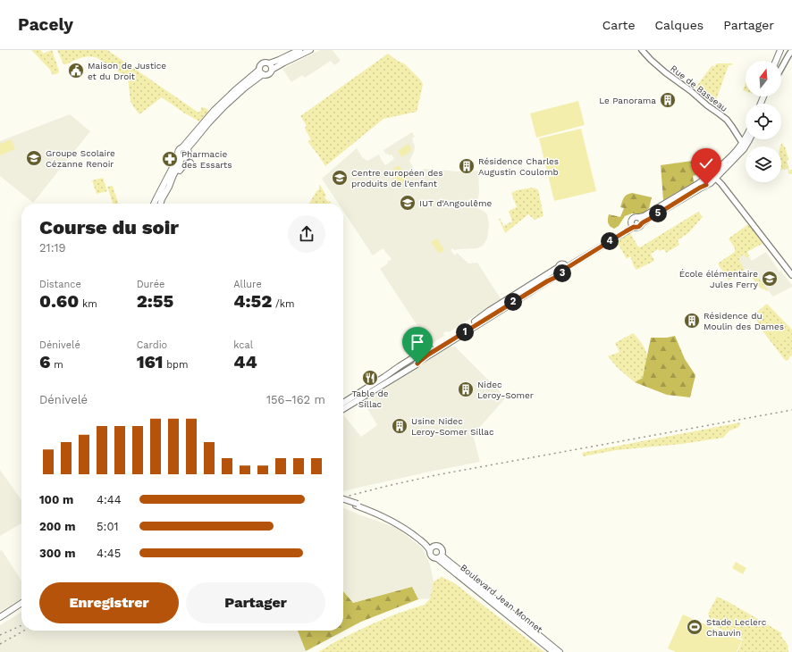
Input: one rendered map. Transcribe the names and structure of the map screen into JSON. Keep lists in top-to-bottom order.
{
  "streets": {
    "main road": ["Boulevard Jean Monnet"],
    "street": ["Rue de Basseau"]
  },
  "places": {
    "public building": ["Maison de Justice et du Droit"],
    "building": [
      "Le Panorama",
      "Résidence Charles Augustin Coulomb",
      "Résidence du Moulin des Dames",
      "Nidec Leroy-Somer",
      "Usine Nidec Leroy-Somer Sillac"
    ],
    "school or university": [
      "Groupe Scolaire Cézanne Renoir",
      "Centre européen des produits de l'enfant",
      "IUT d'Angoulême",
      "École élémentaire Jules Ferry"
    ],
    "pharmacy": ["Pharmacie des Essarts"],
    "restaurant": ["Table de Sillac"],
    "sports": ["Stade Leclerc Chauvin"]
  },
  "north": "top",
  "page": {
    "header": "Pacely",
    "nav": ["Carte", "Calques", "Partager"],
    "heading": ["Course du soir", "21:19"],
    "pins": [
      "5",
      "4",
      "3",
      "2",
      "1"
    ],
    "stats": [
      ["Distance", "0.60 km"],
      ["Durée", "2:55"],
      ["Allure", "4:52 /km"],
      ["Dénivelé", "6 m"],
      ["Cardio", "161 bpm"],
      ["kcal", "44"]
    ],
    "chart": ["Dénivelé", "156–162 m"],
    "list": [
      {
        "name": "100 m",
        "note": "4:44"
      },
      {
        "name": "200 m",
        "note": "5:01"
      },
      {
        "name": "300 m",
        "note": "4:45"
      }
    ],
    "buttons": ["Enregistrer", "Partager"]
  }
}
